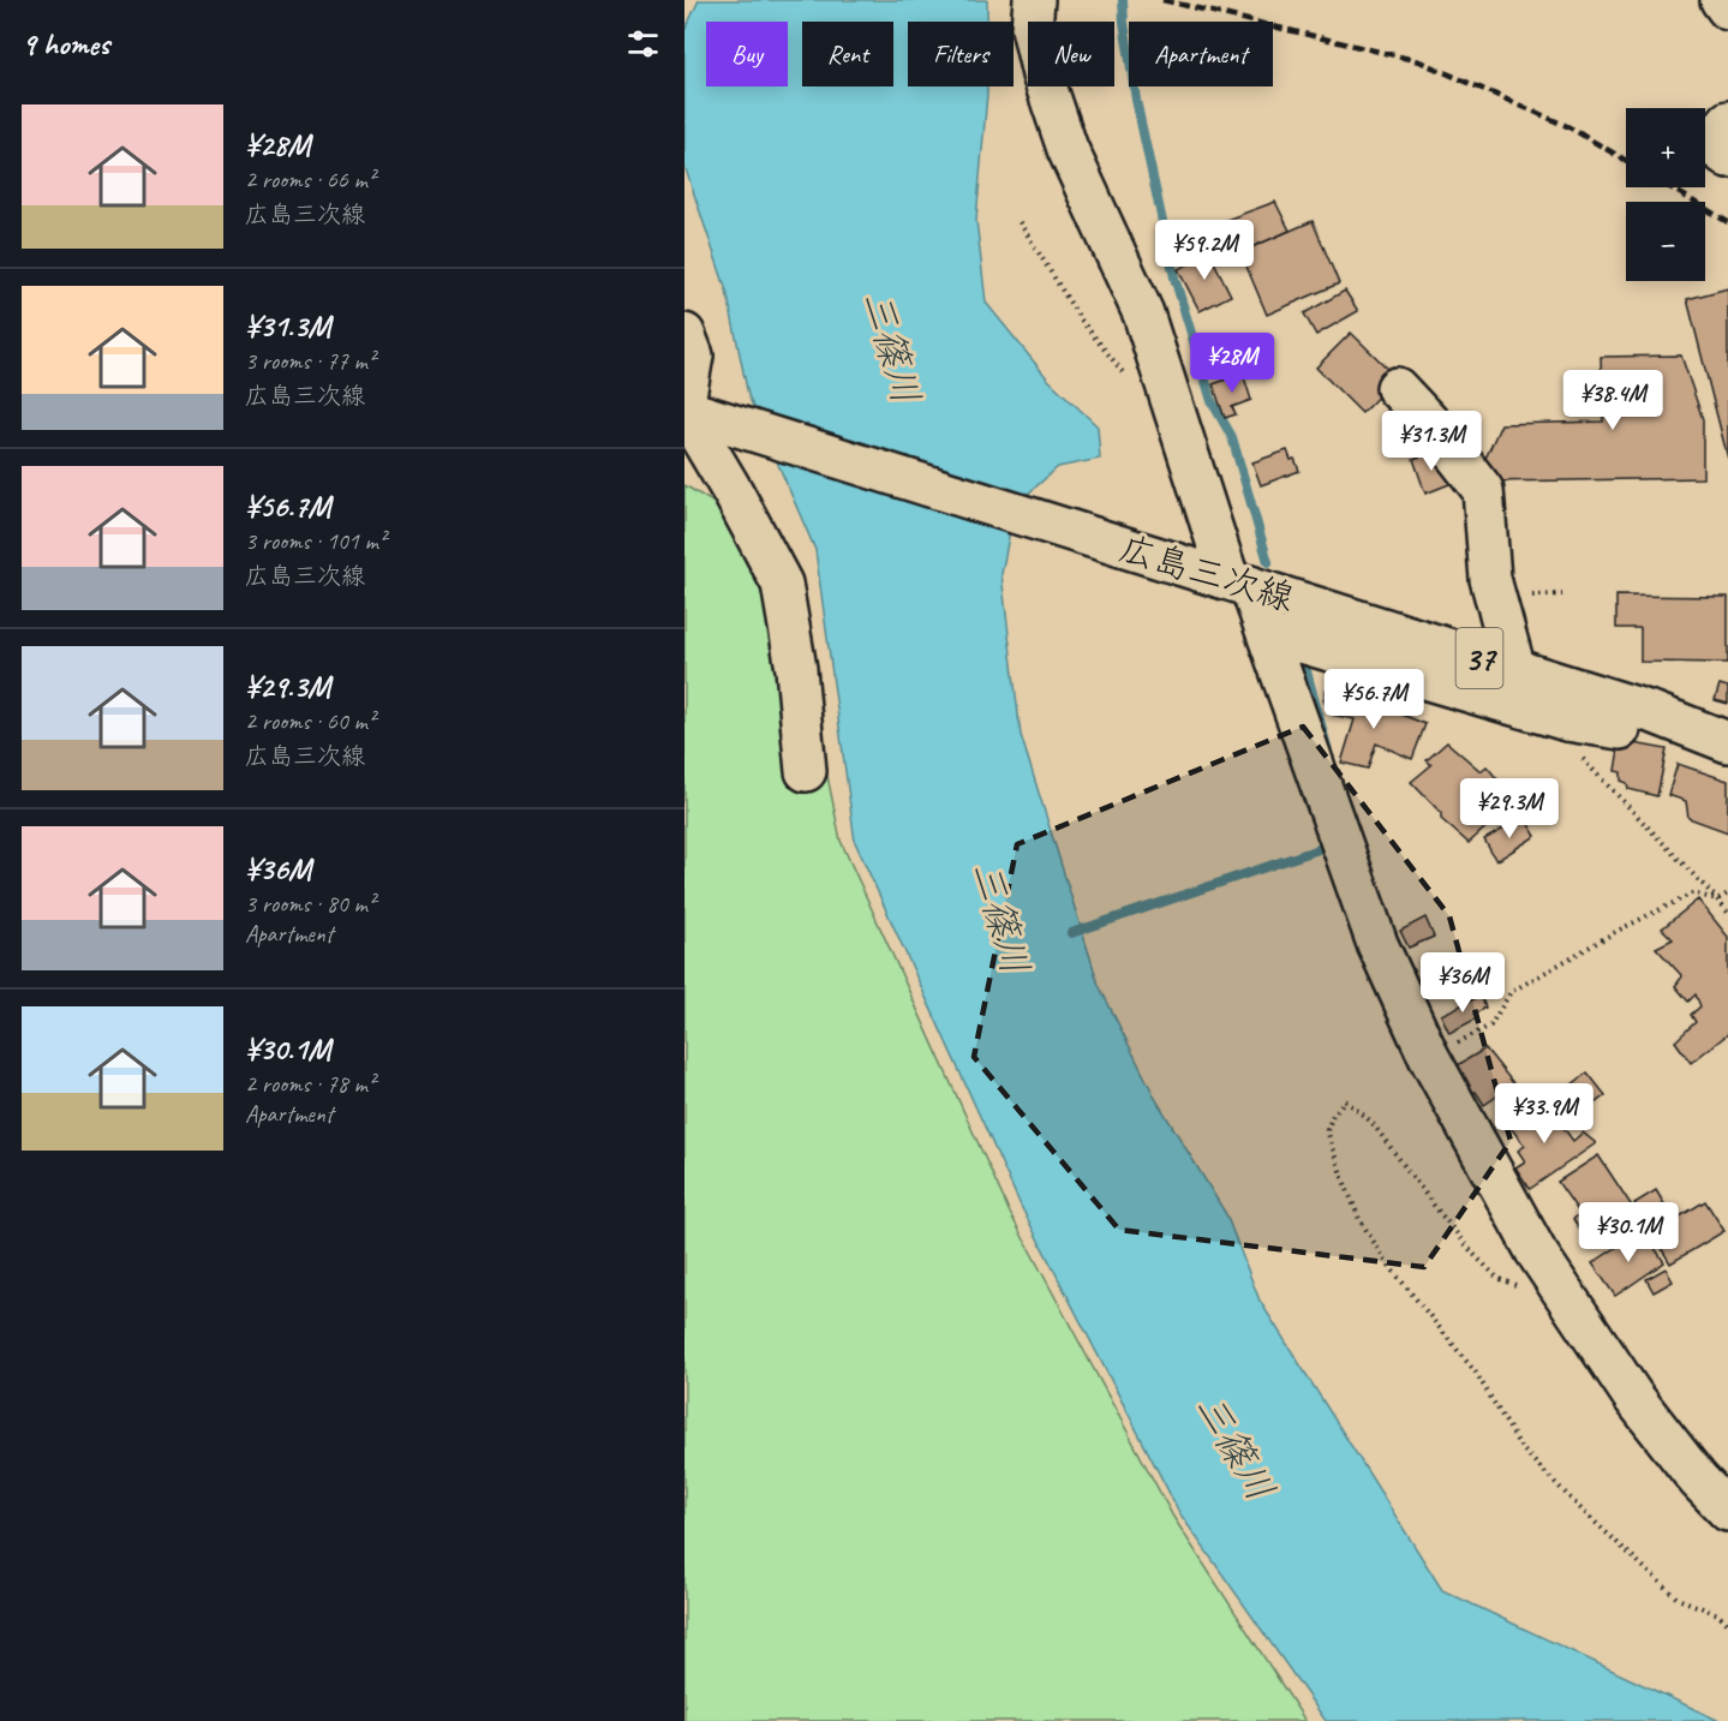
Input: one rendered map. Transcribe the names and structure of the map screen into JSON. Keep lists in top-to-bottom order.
{
  "streets": {
    "street": ["広島三次線", "37"]
  },
  "water": ["三篠川"],
  "page": {
    "heading": "9 homes",
    "chip": [
      "Buy",
      "Rent",
      "Filters",
      "New",
      "Apartment"
    ],
    "list": [
      {
        "name": "¥28M",
        "note": "2 rooms · 66 m² · 広島三次線"
      },
      {
        "name": "¥31.3M",
        "note": "3 rooms · 77 m² · 広島三次線"
      },
      {
        "name": "¥56.7M",
        "note": "3 rooms · 101 m² · 広島三次線"
      },
      {
        "name": "¥29.3M",
        "note": "2 rooms · 60 m² · 広島三次線"
      },
      {
        "name": "¥36M",
        "note": "3 rooms · 80 m² · Apartment"
      },
      {
        "name": "¥30.1M",
        "note": "2 rooms · 78 m² · Apartment"
      }
    ],
    "map_buttons": ["+", "−"],
    "price": [
      "¥59.2M",
      "¥28M",
      "¥38.4M",
      "¥31.3M",
      "¥56.7M",
      "¥29.3M",
      "¥36M",
      "¥33.9M",
      "¥30.1M"
    ]
  }
}
